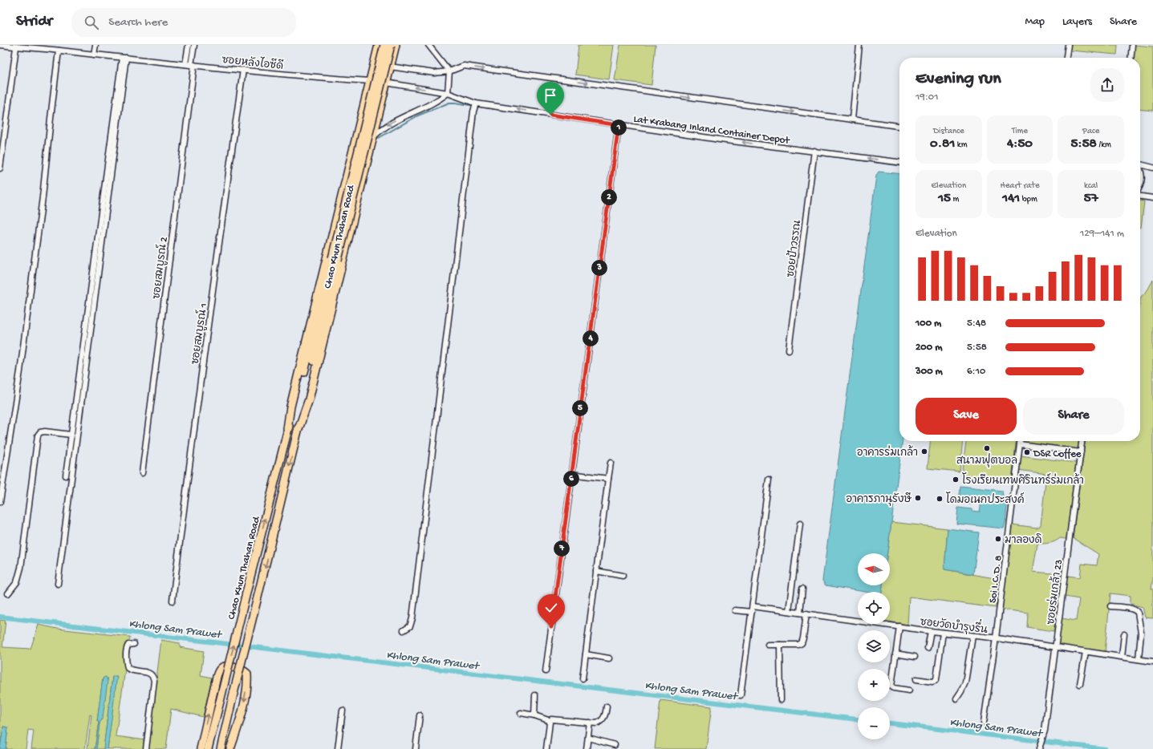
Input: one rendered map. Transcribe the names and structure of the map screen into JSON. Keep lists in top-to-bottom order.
{
  "streets": {
    "main road": ["Chao Khun Thahan Road"],
    "street": [
      "ซอยหลังไอซีดี",
      "Lat Krabang Inland Container Depot",
      "ซอยป้าวรรณ",
      "ซอยสมบูรณ์ 2",
      "ซอยสมบูรณ์ 1",
      "Soi I.C.D. 8",
      "ซอยร่มเกล้า 23",
      "ซอยวัดบำรุงรื่น"
    ]
  },
  "crossings": [
    ["ซอยหลังไอซีดี", "Chao Khun Thahan Road"],
    ["ซอยหลังไอซีดี", "ซอยสมบูรณ์ 2"],
    ["ซอยหลังไอซีดี", "ซอยสมบูรณ์ 1"],
    ["Lat Krabang Inland Container Depot", "Chao Khun Thahan Road"],
    ["Lat Krabang Inland Container Depot", "ซอยป้าวรรณ"],
    ["Soi I.C.D. 8", "ซอยวัดบำรุงรื่น"],
    ["ซอยร่มเกล้า 23", "ซอยวัดบำรุงรื่น"]
  ],
  "water": ["Khlong Sam Prawet"],
  "places": [
    "สนามฟุตบอล",
    "อาคารร่มเกล้า",
    "DSR Coffee",
    "โรงเรียนเทพศิรินทร์ร่มเกล้า",
    "อาคารภานุรังษี",
    "โดมอเนกประสงค์",
    "มาลองดิ"
  ],
  "north": "left",
  "page": {
    "header": "Stridr",
    "search": "Search here",
    "nav": ["Map", "Layers", "Share"],
    "heading": ["Evening run", "19:01"],
    "stats": [
      ["Distance", "0.81 km"],
      ["Time", "4:50"],
      ["Pace", "5:58 /km"],
      ["Elevation", "15 m"],
      ["Heart rate", "141 bpm"],
      ["kcal", "57"]
    ],
    "pins": [
      "1",
      "2",
      "3",
      "4",
      "5",
      "6",
      "7"
    ],
    "chart": ["Elevation", "129–141 m"],
    "list": [
      {
        "name": "100 m",
        "note": "5:48"
      },
      {
        "name": "200 m",
        "note": "5:58"
      },
      {
        "name": "300 m",
        "note": "6:10"
      }
    ],
    "buttons": ["Save", "Share"],
    "map_buttons": ["+", "−"]
  }
}
